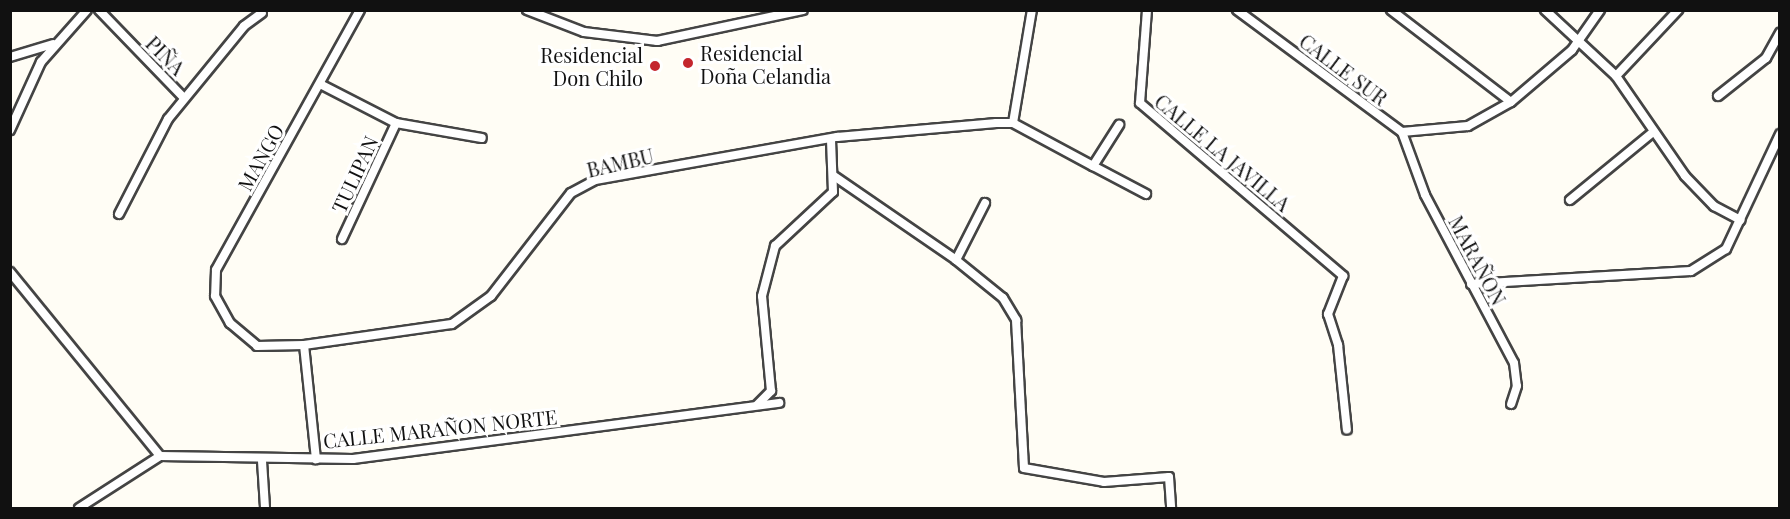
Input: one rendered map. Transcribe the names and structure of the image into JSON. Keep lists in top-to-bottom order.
{
  "streets": {
    "street": [
      "PIÑA",
      "CALLE SUR",
      "CALLE LA JAVILLA",
      "MANGO",
      "BAMBU",
      "TULIPAN",
      "MARAÑON",
      "CALLE MARAÑON NORTE"
    ]
  },
  "crossings": [
    ["CALLE SUR", "MARAÑON"],
    ["MANGO", "BAMBU"]
  ],
  "places": ["Residencial Doña Celandia", "Residencial Don Chilo"]
}
